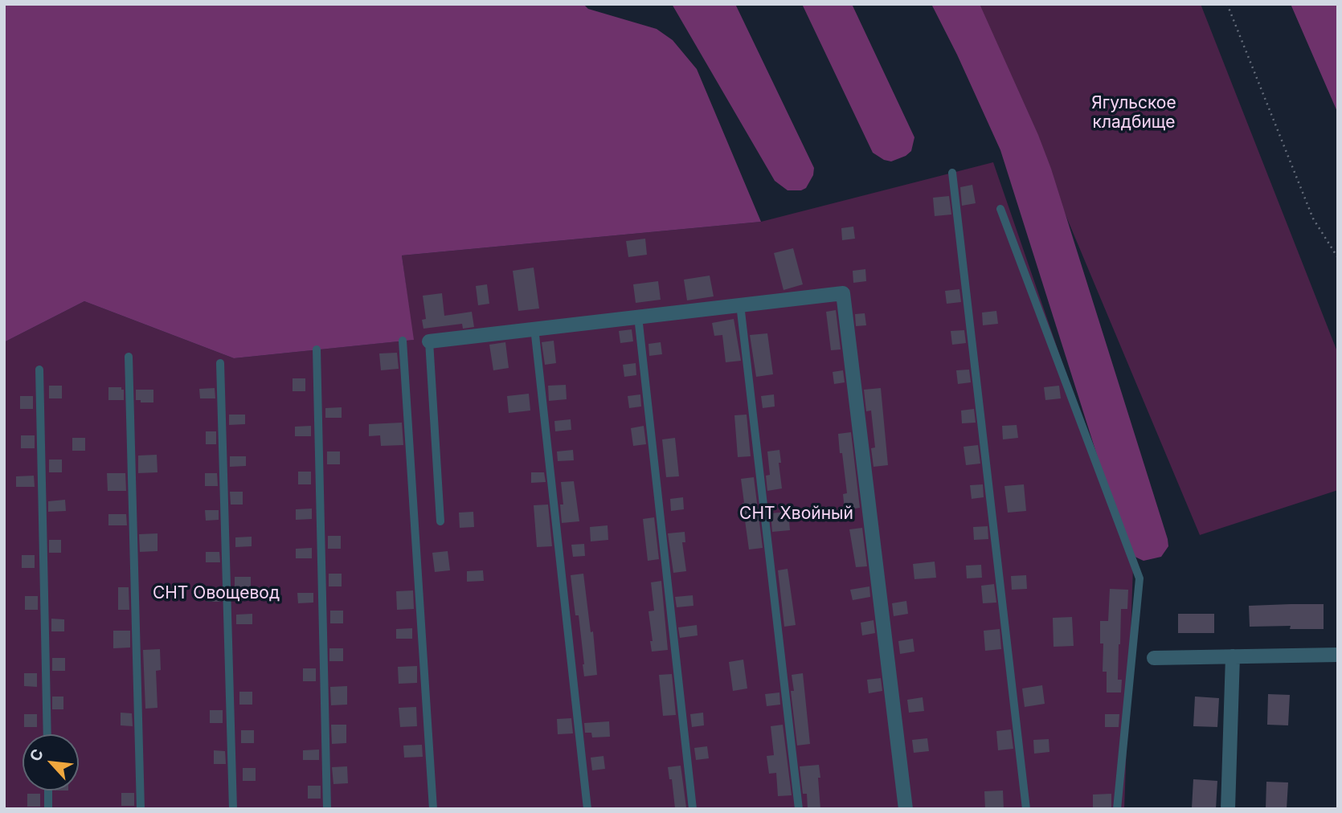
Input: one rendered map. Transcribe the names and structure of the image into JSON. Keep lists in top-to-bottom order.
{
  "parks": ["Ягульское кладбище", "СНТ Хвойный", "СНТ Овощевод"],
  "north": "top left"
}
